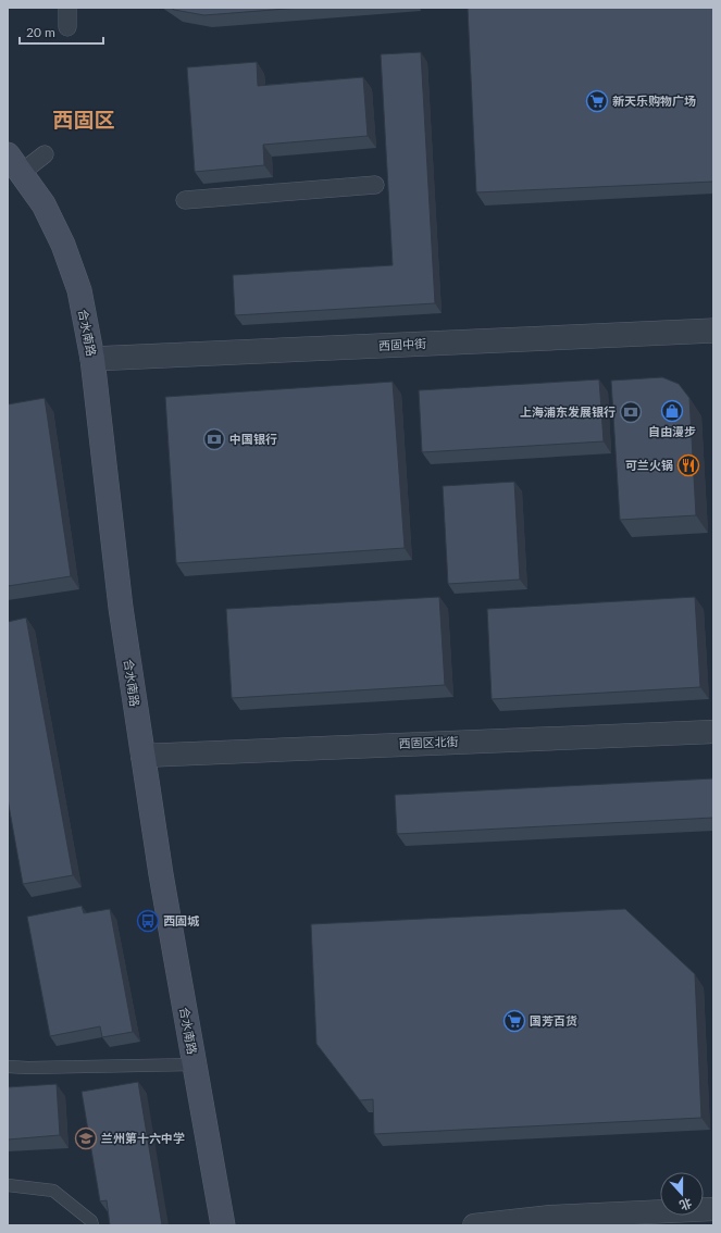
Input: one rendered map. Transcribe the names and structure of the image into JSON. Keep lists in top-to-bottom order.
{
  "streets": {
    "main road": ["合水南路"],
    "street": ["西固中街", "西固区北街"]
  },
  "crossings": [
    ["合水南路", "西固中街"],
    ["合水南路", "西固区北街"]
  ],
  "districts": ["西固区"],
  "places": {
    "supermarket": ["新天乐购物广场", "国芳百货"],
    "shop": ["自由漫步"],
    "bank": ["上海浦东发展银行", "中国银行"],
    "restaurant": ["可兰火锅"],
    "bus stop": ["西固城"],
    "school or university": ["兰州第十六中学"]
  },
  "scale_bar": "20 m",
  "north": "bottom"
}
